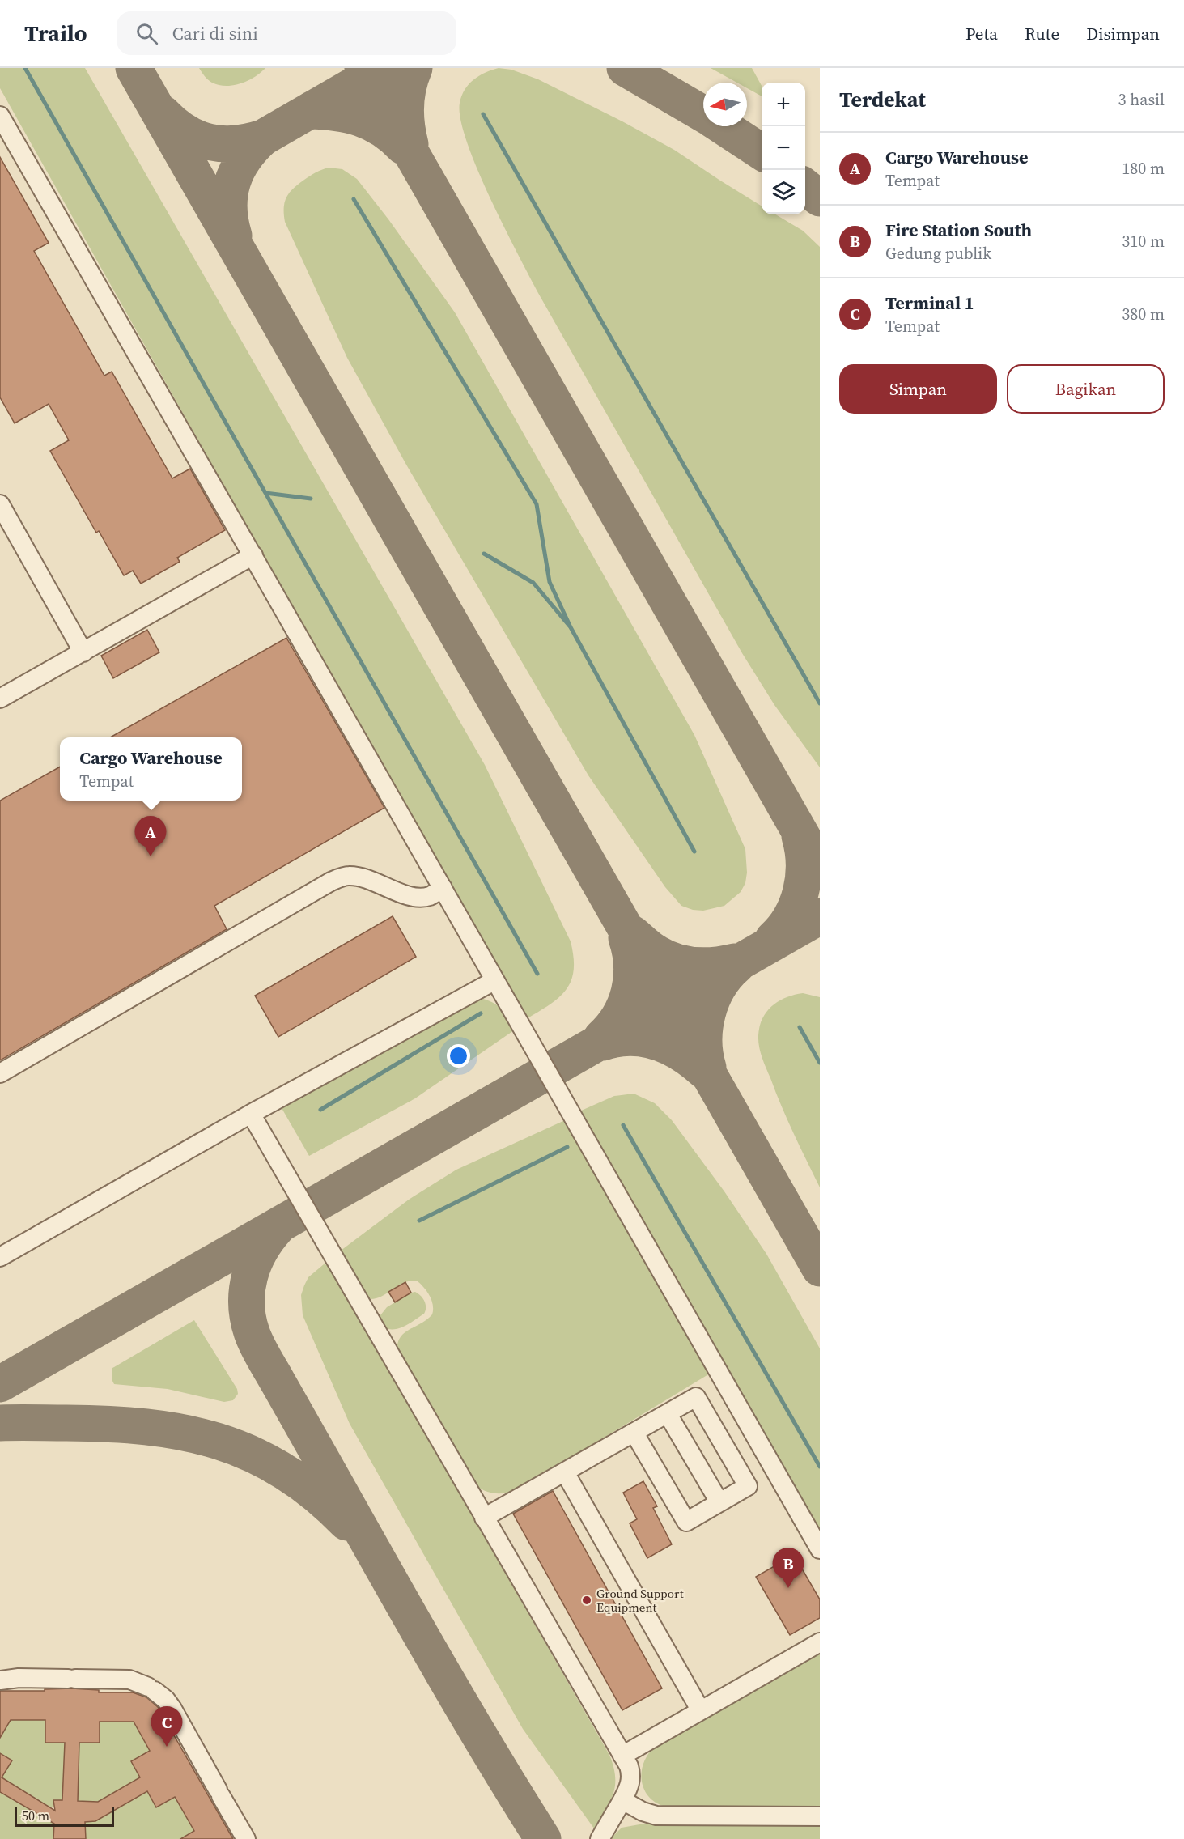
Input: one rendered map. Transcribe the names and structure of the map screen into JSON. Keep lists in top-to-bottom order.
{
  "places": ["Ground Support Equipment"],
  "scale_bar": "50 m",
  "north": "left",
  "page": {
    "header": "Trailo",
    "search": "Cari di sini",
    "nav": ["Peta", "Rute", "Disimpan"],
    "heading": ["Terdekat", "3 hasil"],
    "map_buttons": ["+", "−"],
    "list": [
      {
        "mark": "A",
        "name": "Cargo Warehouse",
        "note": "Tempat",
        "value": "180 m"
      },
      {
        "mark": "B",
        "name": "Fire Station South",
        "note": "Gedung publik",
        "value": "310 m"
      },
      {
        "mark": "C",
        "name": "Terminal 1",
        "note": "Tempat",
        "value": "380 m"
      }
    ],
    "buttons": ["Simpan", "Bagikan"],
    "popup": ["Cargo Warehouse", "Tempat"],
    "pins": ["A", "B", "C"],
    "scale": "50 m"
  }
}
